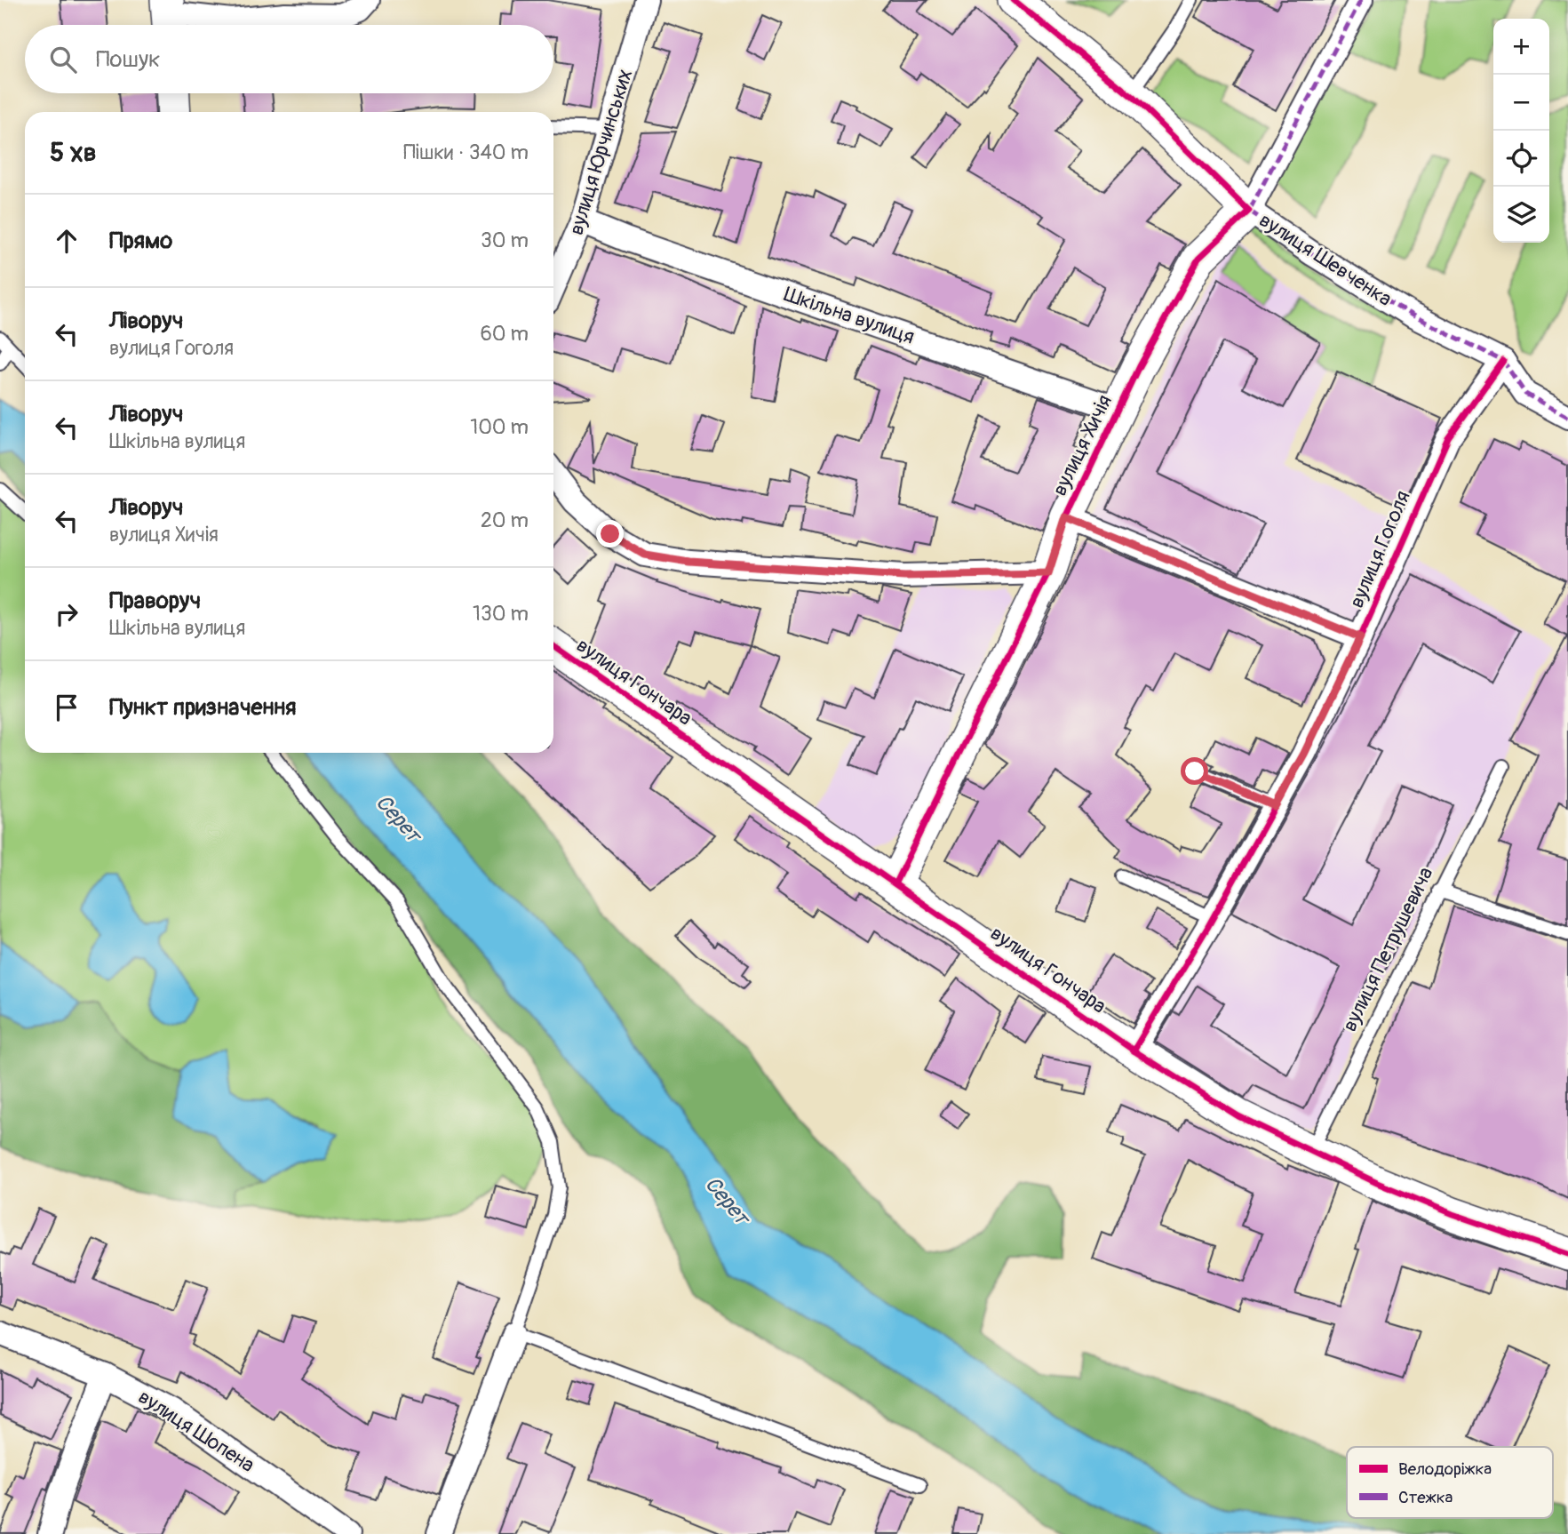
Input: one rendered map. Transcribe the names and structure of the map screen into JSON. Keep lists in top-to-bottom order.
{
  "streets": {
    "street": [
      "вулиця Юрчинських",
      "вулиця Шевченка",
      "Шкільна вулиця",
      "вулиця Хичія",
      "вулиця Гоголя",
      "вулиця Гончара",
      "вулиця Шопена"
    ],
    "lane": ["вулиця Петрушевича"]
  },
  "crossings": [
    ["вулиця Юрчинських", "Шкільна вулиця"],
    ["вулиця Шевченка", "вулиця Хичія"],
    ["вулиця Шевченка", "вулиця Гоголя"],
    ["Шкільна вулиця", "вулиця Хичія"],
    ["вулиця Хичія", "вулиця Гончара"],
    ["вулиця Гоголя", "вулиця Гончара"],
    ["вулиця Гончара", "вулиця Петрушевича"]
  ],
  "water": ["Серет"],
  "legend": ["Велодоріжка", "Стежка"],
  "page": {
    "map_buttons": ["+", "−"],
    "search": "Пошук",
    "heading": ["5 хв", "Пішки · 340 m"],
    "list": [
      ["Прямо", "30 m"],
      ["Ліворуч", "вулиця Гоголя", "60 m"],
      ["Ліворуч", "Шкільна вулиця", "100 m"],
      ["Ліворуч", "вулиця Хичія", "20 m"],
      ["Праворуч", "Шкільна вулиця", "130 m"],
      "Пункт призначення"
    ]
  }
}
